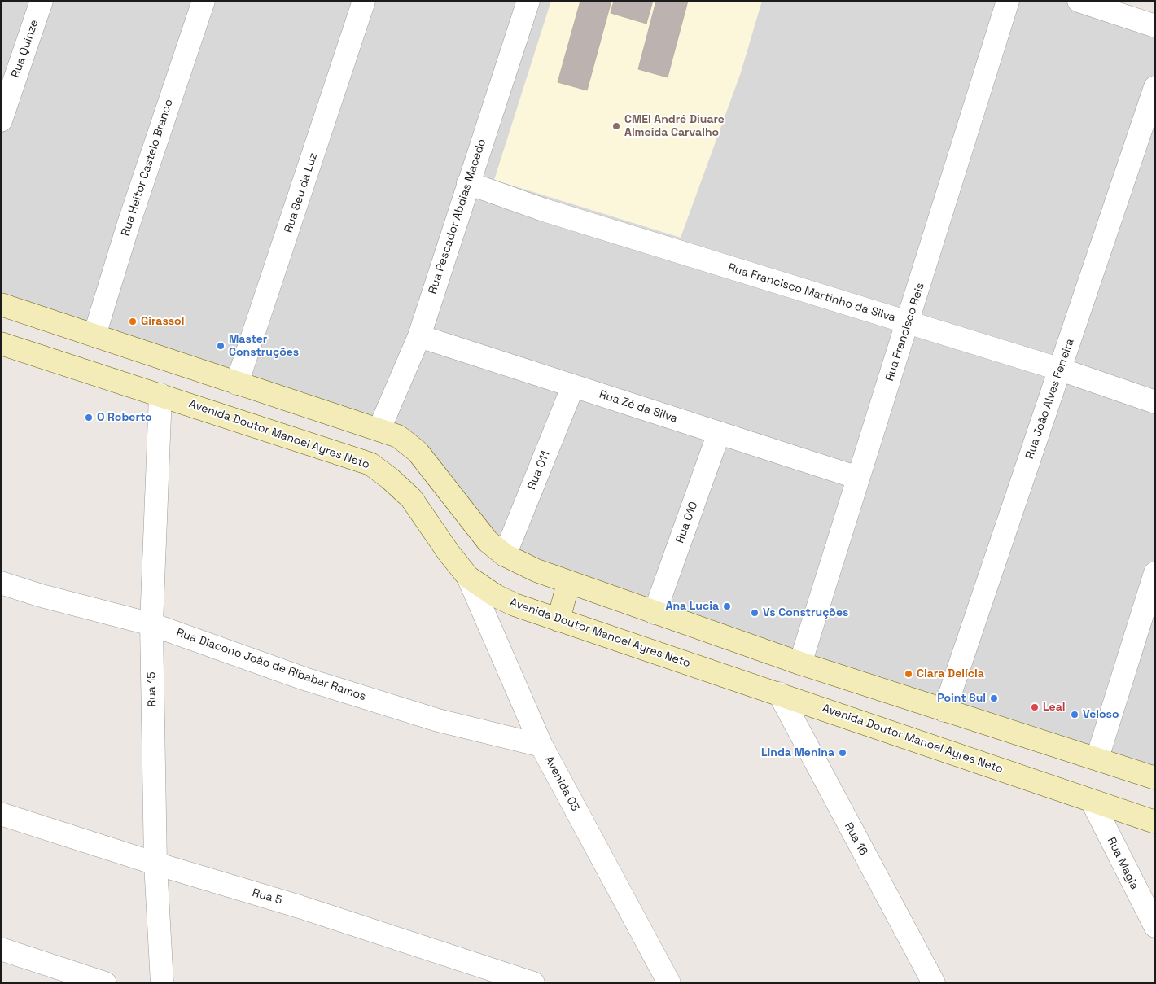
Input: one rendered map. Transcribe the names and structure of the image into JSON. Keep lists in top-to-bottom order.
{
  "streets": {
    "street": [
      "Rua Quinze",
      "Rua Heitor Castelo Branco",
      "Rua Seu da Luz",
      "Rua Pescador Abdias Macedo",
      "Rua Francisco Martinho da Silva",
      "Rua Francisco Reis",
      "Rua João Alves Ferreira",
      "Rua Zé da Silva",
      "Avenida Doutor Manoel Ayres Neto",
      "Rua 011",
      "Rua 010",
      "Rua Diacono João de Ribabar Ramos",
      "Rua 15",
      "Avenida 03",
      "Rua 16",
      "Rua Magia",
      "Rua 5"
    ]
  },
  "crossings": [
    ["Rua Pescador Abdias Macedo", "Rua Francisco Martinho da Silva"],
    ["Rua Pescador Abdias Macedo", "Rua Zé da Silva"],
    ["Rua Francisco Martinho da Silva", "Rua Francisco Reis"],
    ["Rua Francisco Martinho da Silva", "Rua João Alves Ferreira"],
    ["Rua Francisco Reis", "Rua Zé da Silva"],
    ["Rua Zé da Silva", "Rua 011"],
    ["Rua Zé da Silva", "Rua 010"],
    ["Avenida Doutor Manoel Ayres Neto", "Rua 15"],
    ["Avenida Doutor Manoel Ayres Neto", "Avenida 03"],
    ["Avenida Doutor Manoel Ayres Neto", "Rua 16"],
    ["Avenida Doutor Manoel Ayres Neto", "Rua Magia"],
    ["Rua Diacono João de Ribabar Ramos", "Rua 15"],
    ["Rua Diacono João de Ribabar Ramos", "Avenida 03"],
    ["Rua 15", "Rua 5"]
  ],
  "places": [
    "CMEI André Diuare Almeida Carvalho",
    "Girassol",
    "Master Construções",
    "O Roberto",
    "Ana Lucia",
    "Vs Construções",
    "Clara Delícia",
    "Point Sul",
    "Leal",
    "Veloso",
    "Linda Menina"
  ]
}
